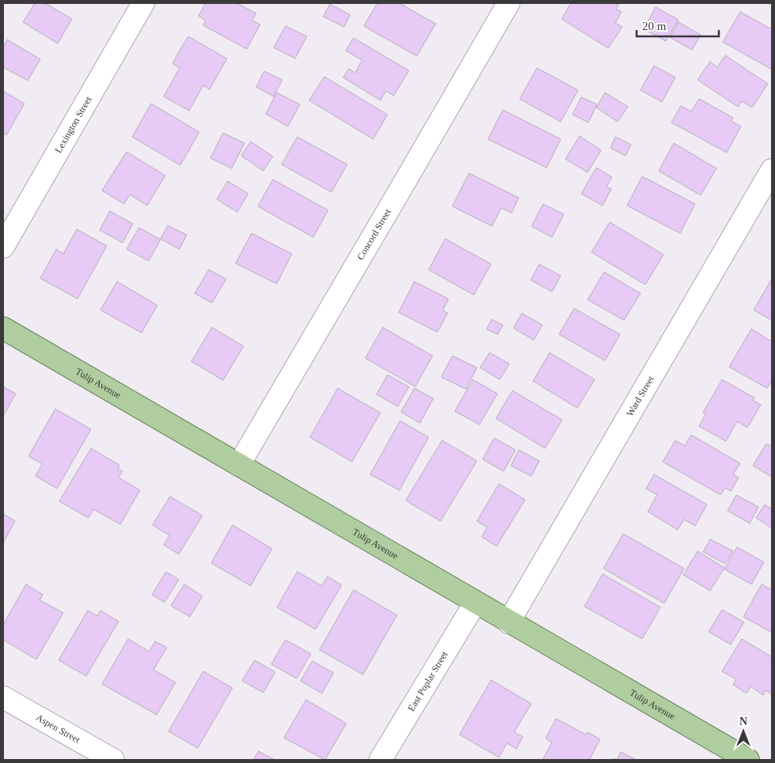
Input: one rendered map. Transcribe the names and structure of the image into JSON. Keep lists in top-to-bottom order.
{
  "streets": {
    "main road": ["Tulip Avenue"],
    "street": [
      "Lexington Street",
      "Concord Street",
      "Ward Street",
      "East Poplar Street",
      "Aspen Street"
    ]
  },
  "crossings": [
    ["Concord Street", "Tulip Avenue"],
    ["Tulip Avenue", "Ward Street"],
    ["Tulip Avenue", "East Poplar Street"]
  ],
  "scale_bar": "20 m",
  "north": "top"
}
